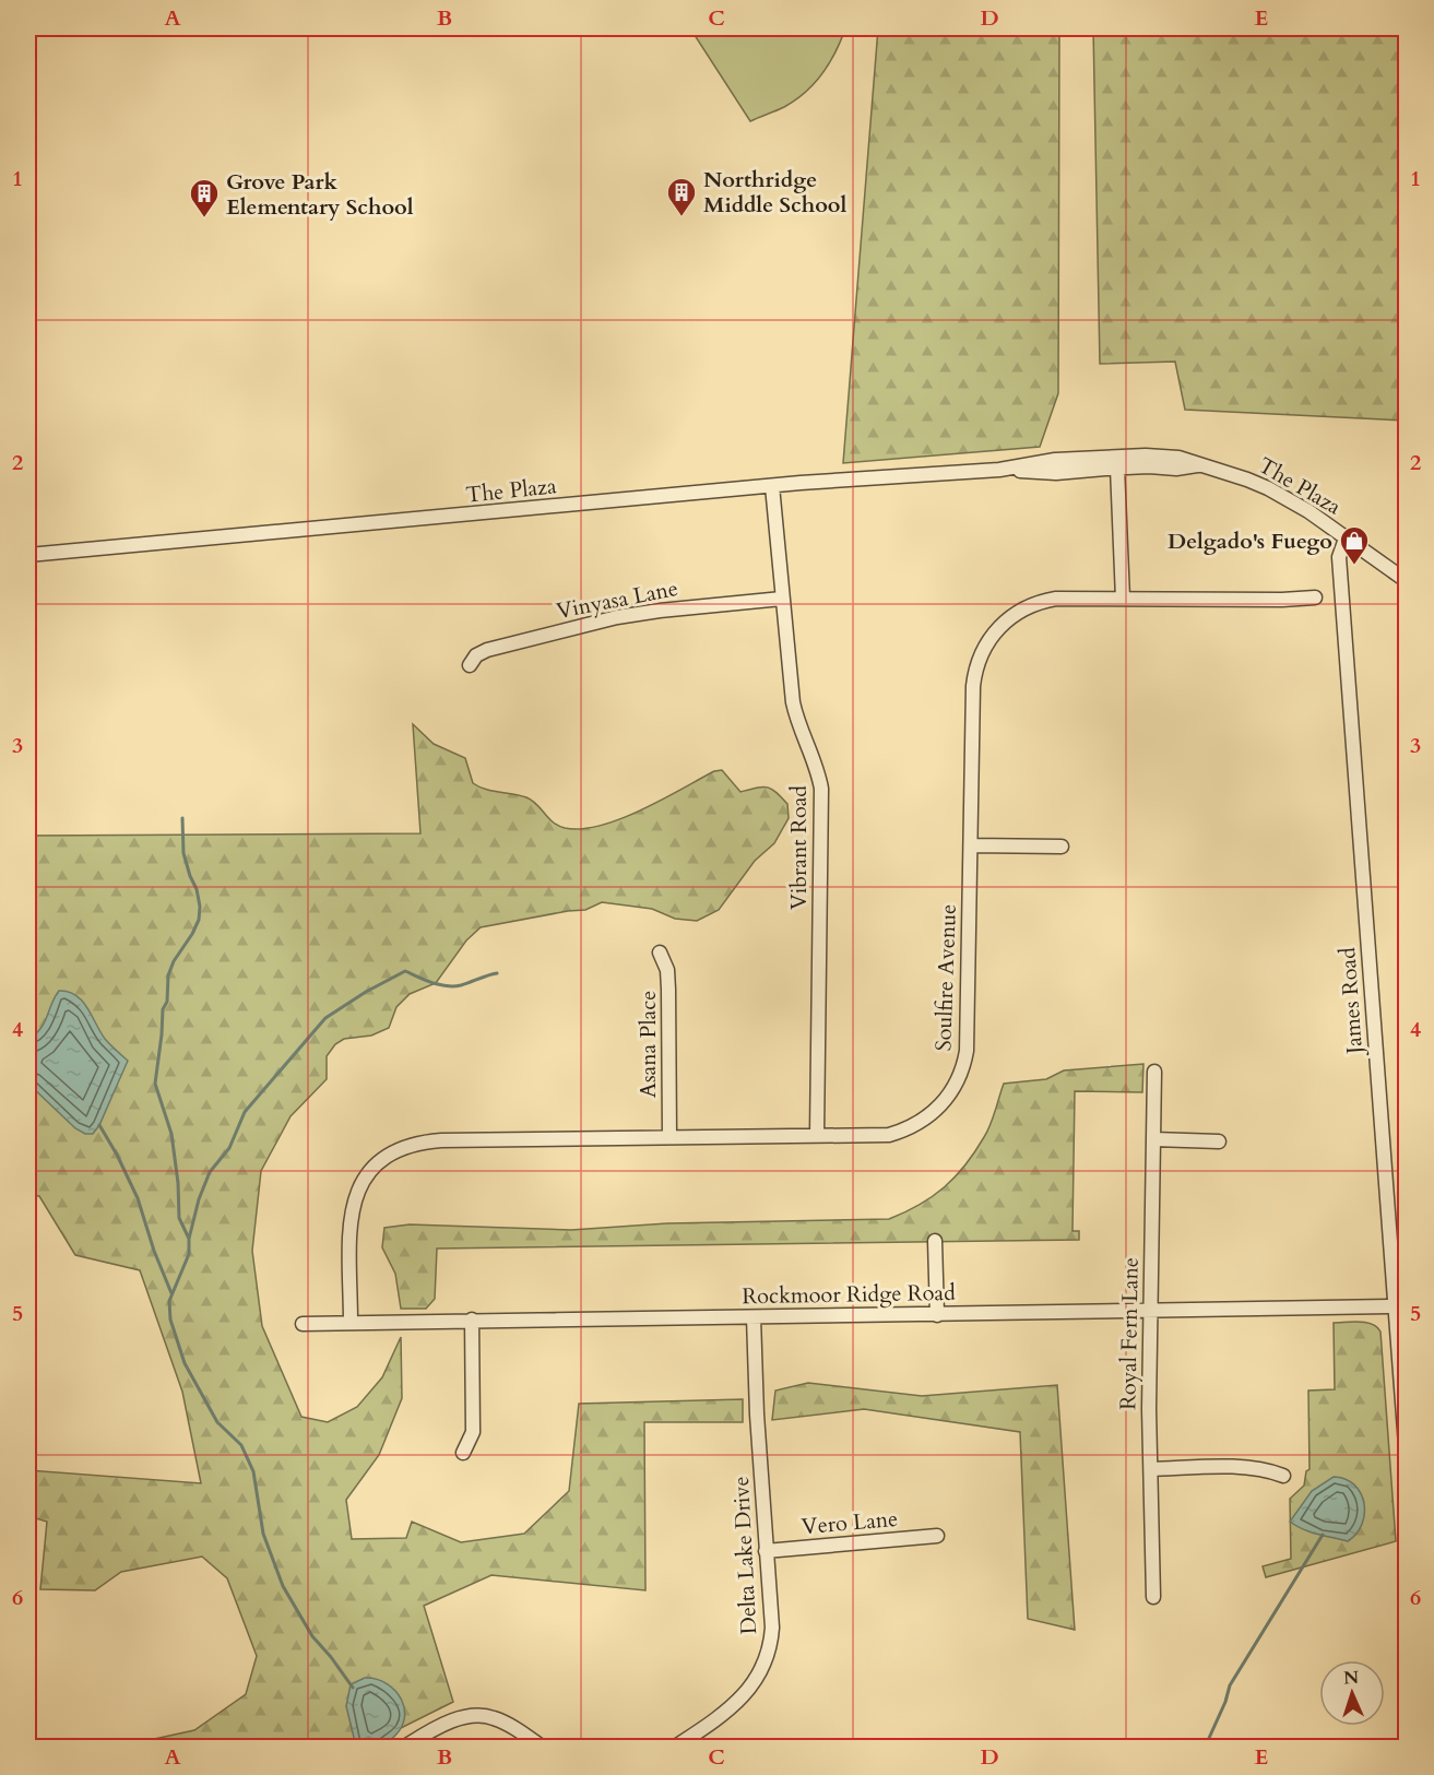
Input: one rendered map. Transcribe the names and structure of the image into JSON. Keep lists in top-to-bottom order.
{
  "streets": {
    "street": [
      "The Plaza",
      "Vinyasa Lane",
      "Vibrant Road",
      "Soulfire Avenue",
      "James Road",
      "Asana Place",
      "Rockmoor Ridge Road",
      "Royal Fern Lane",
      "Vero Lane",
      "Delta Lake Drive"
    ]
  },
  "crossings": [
    ["The Plaza", "Vibrant Road"],
    ["The Plaza", "James Road"],
    ["Vinyasa Lane", "Vibrant Road"],
    ["Vibrant Road", "Soulfire Avenue"],
    ["Soulfire Avenue", "Asana Place"],
    ["Soulfire Avenue", "Rockmoor Ridge Road"],
    ["James Road", "Rockmoor Ridge Road"],
    ["Rockmoor Ridge Road", "Royal Fern Lane"],
    ["Rockmoor Ridge Road", "Delta Lake Drive"],
    ["Vero Lane", "Delta Lake Drive"]
  ],
  "places": {
    "building": ["Northridge Middle School", "Grove Park Elementary School"],
    "shop": ["Delgado's Fuego"]
  },
  "north": "top",
  "grid": {
    "columns": [
      "A",
      "B",
      "C",
      "D",
      "E"
    ],
    "rows": [
      "1",
      "2",
      "3",
      "4",
      "5",
      "6"
    ]
  }
}
